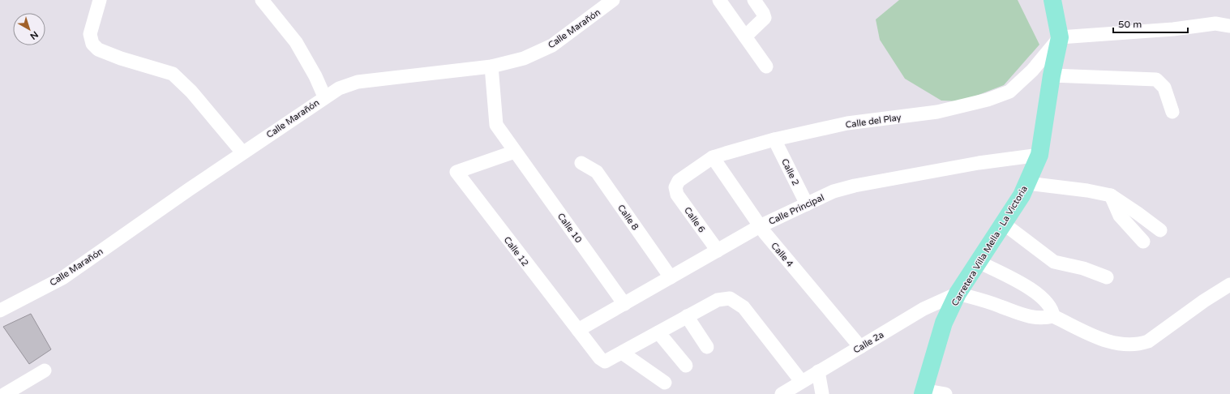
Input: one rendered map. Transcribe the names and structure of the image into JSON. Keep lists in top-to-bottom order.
{
  "streets": {
    "main road": ["Carretera Villa Mella - La Victoria"],
    "street": [
      "Calle Marañón",
      "Calle del Play",
      "Calle 2",
      "Calle Principal",
      "Calle 8",
      "Calle 6",
      "Calle 10",
      "Calle 12",
      "Calle 4",
      "Calle 2a"
    ]
  },
  "crossings": [
    ["Calle Marañón", "Calle 10"],
    ["Calle del Play", "Calle 2"],
    ["Calle del Play", "Calle 6"],
    ["Calle del Play", "Carretera Villa Mella - La Victoria"],
    ["Calle del Play", "Calle 4"],
    ["Calle 2", "Calle Principal"],
    ["Calle Principal", "Calle 8"],
    ["Calle Principal", "Calle 6"],
    ["Calle Principal", "Calle 10"],
    ["Calle Principal", "Carretera Villa Mella - La Victoria"],
    ["Calle Principal", "Calle 12"],
    ["Calle Principal", "Calle 4"],
    ["Calle 10", "Calle 12"],
    ["Carretera Villa Mella - La Victoria", "Calle 2a"],
    ["Calle 4", "Calle 2a"]
  ],
  "scale_bar": "50 m",
  "north": "bottom right"
}
